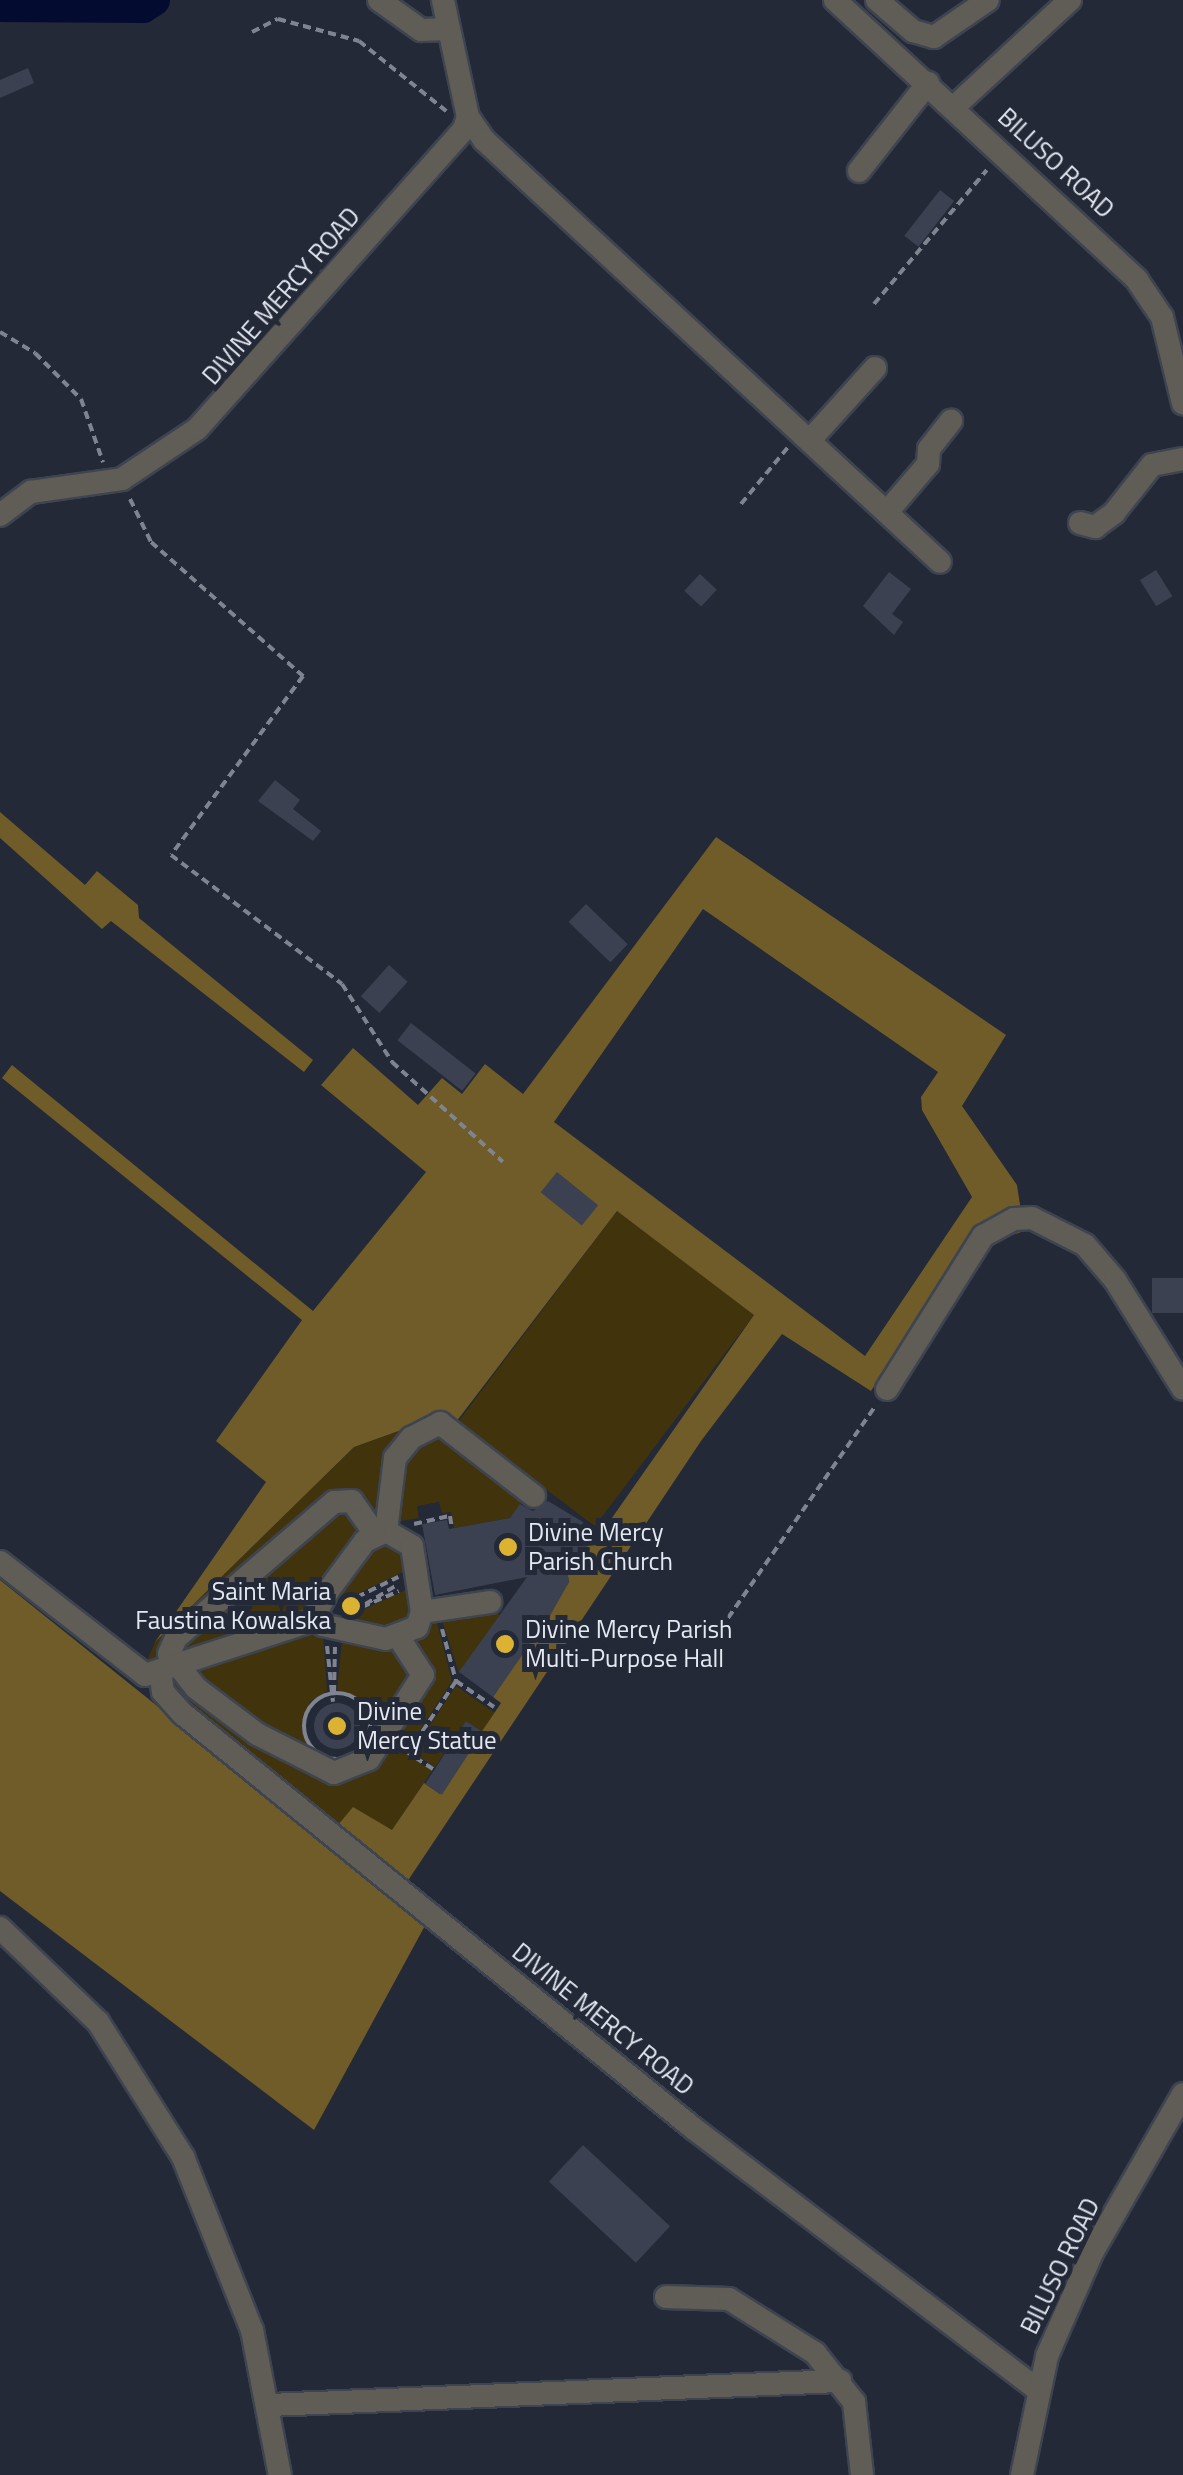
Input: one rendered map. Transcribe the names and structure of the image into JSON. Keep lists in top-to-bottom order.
{
  "streets": {
    "street": ["BILUSO ROAD", "DIVINE MERCY ROAD"]
  },
  "crossings": [
    ["BILUSO ROAD", "DIVINE MERCY ROAD"]
  ],
  "places": [
    "Divine Mercy Parish Church",
    "Saint Maria Faustina Kowalska",
    "Divine Mercy Parish Multi-Purpose Hall",
    "Divine Mercy Statue"
  ]
}
